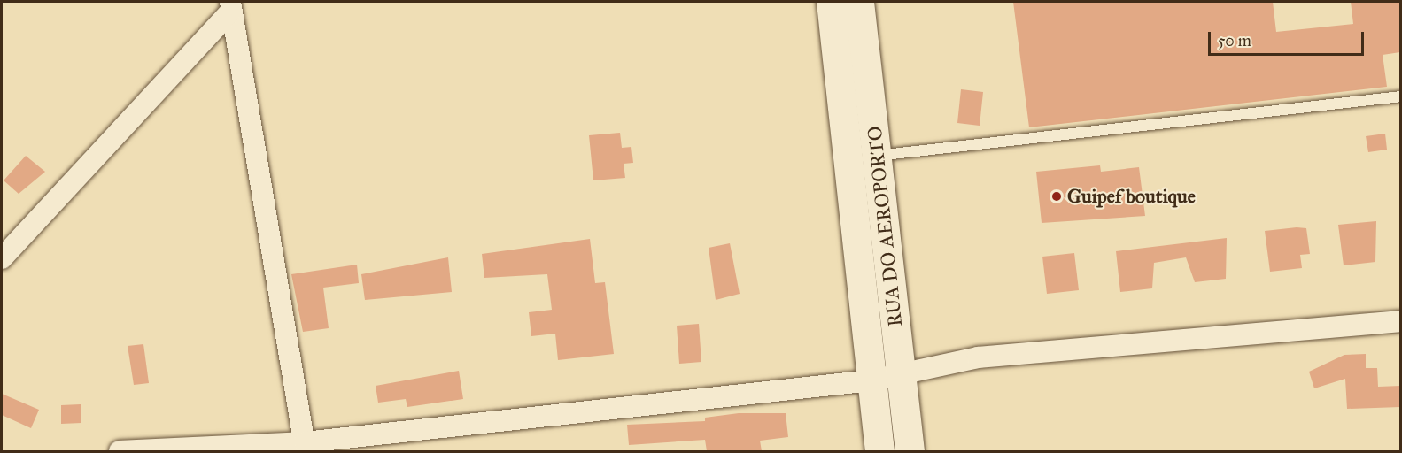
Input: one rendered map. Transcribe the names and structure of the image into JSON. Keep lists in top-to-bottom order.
{
  "streets": {
    "main road": ["RUA DO AEROPORTO"]
  },
  "places": ["Guipef boutique"],
  "scale_bar": "50 m"
}
